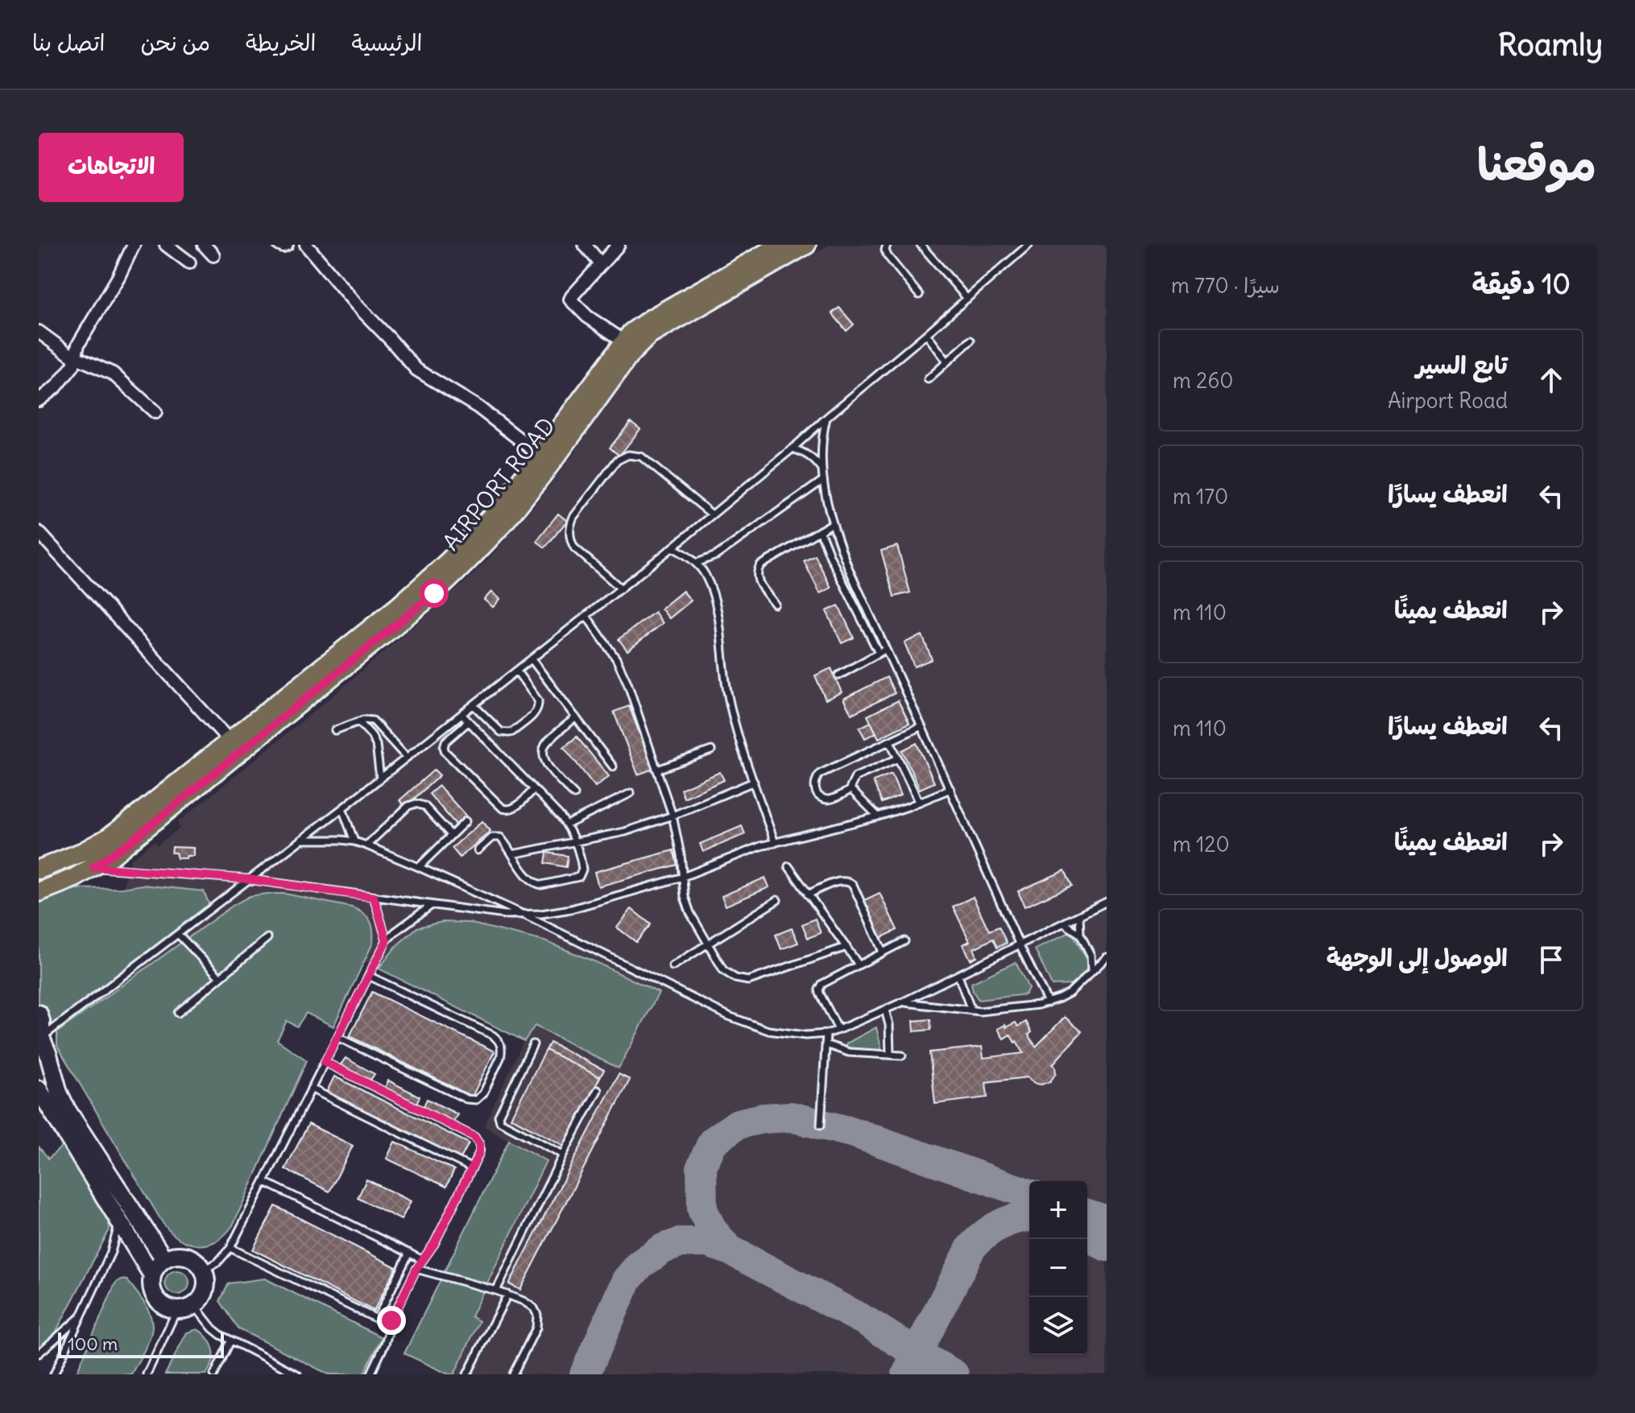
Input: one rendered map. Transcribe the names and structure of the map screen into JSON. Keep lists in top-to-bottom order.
{
  "streets": {
    "main road": ["AIRPORT ROAD"]
  },
  "scale_bar": "100 m",
  "page": {
    "header": "Roamly",
    "nav": [
      "الرئيسية",
      "الخريطة",
      "من نحن",
      "اتصل بنا"
    ],
    "title": "موقعنا",
    "buttons": "الاتجاهات",
    "heading": ["10 دقيقة", "سيرًا · 770 m"],
    "list": [
      ["تابع السير", "Airport Road", "260 m"],
      ["انعطف يسارًا", "170 m"],
      ["انعطف يمينًا", "110 m"],
      ["انعطف يسارًا", "110 m"],
      ["انعطف يمينًا", "120 m"],
      "الوصول إلى الوجهة"
    ],
    "map_buttons": ["+", "−"],
    "scale": "100 m"
  }
}
